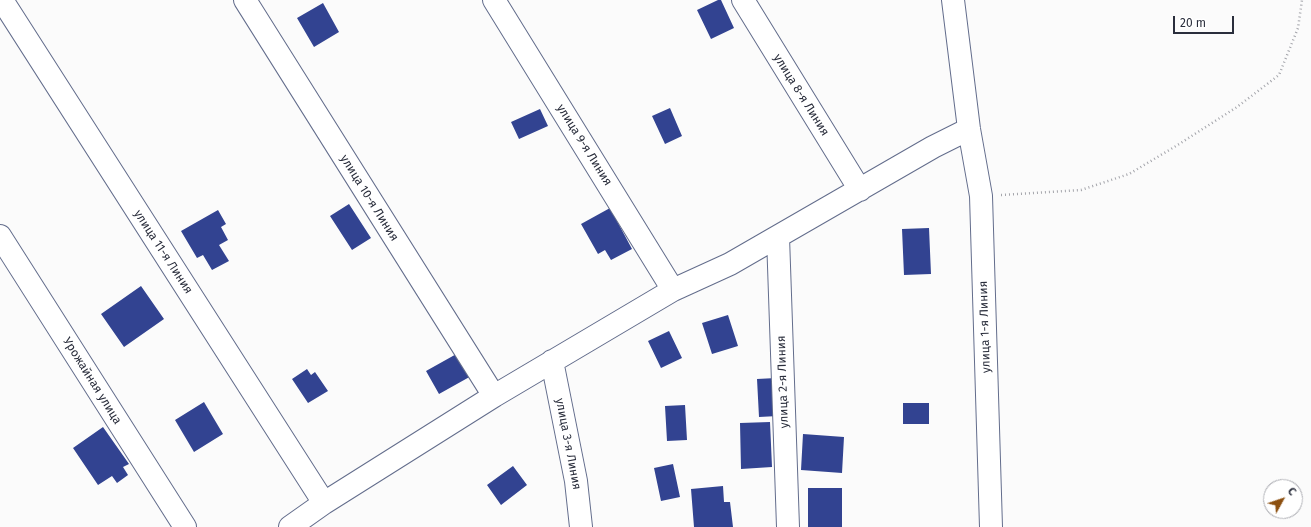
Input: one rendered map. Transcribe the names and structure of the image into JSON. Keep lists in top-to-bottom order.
{
  "streets": {
    "street": [
      "улица 8-я Линия",
      "улица 9-я Линия",
      "улица 10-я Линия",
      "улица 11-я Линия",
      "улица 1-я Линия",
      "Урожайная улица",
      "улица 2-я Линия",
      "улица 3-я Линия"
    ]
  },
  "scale_bar": "20 m",
  "north": "top right"
}
